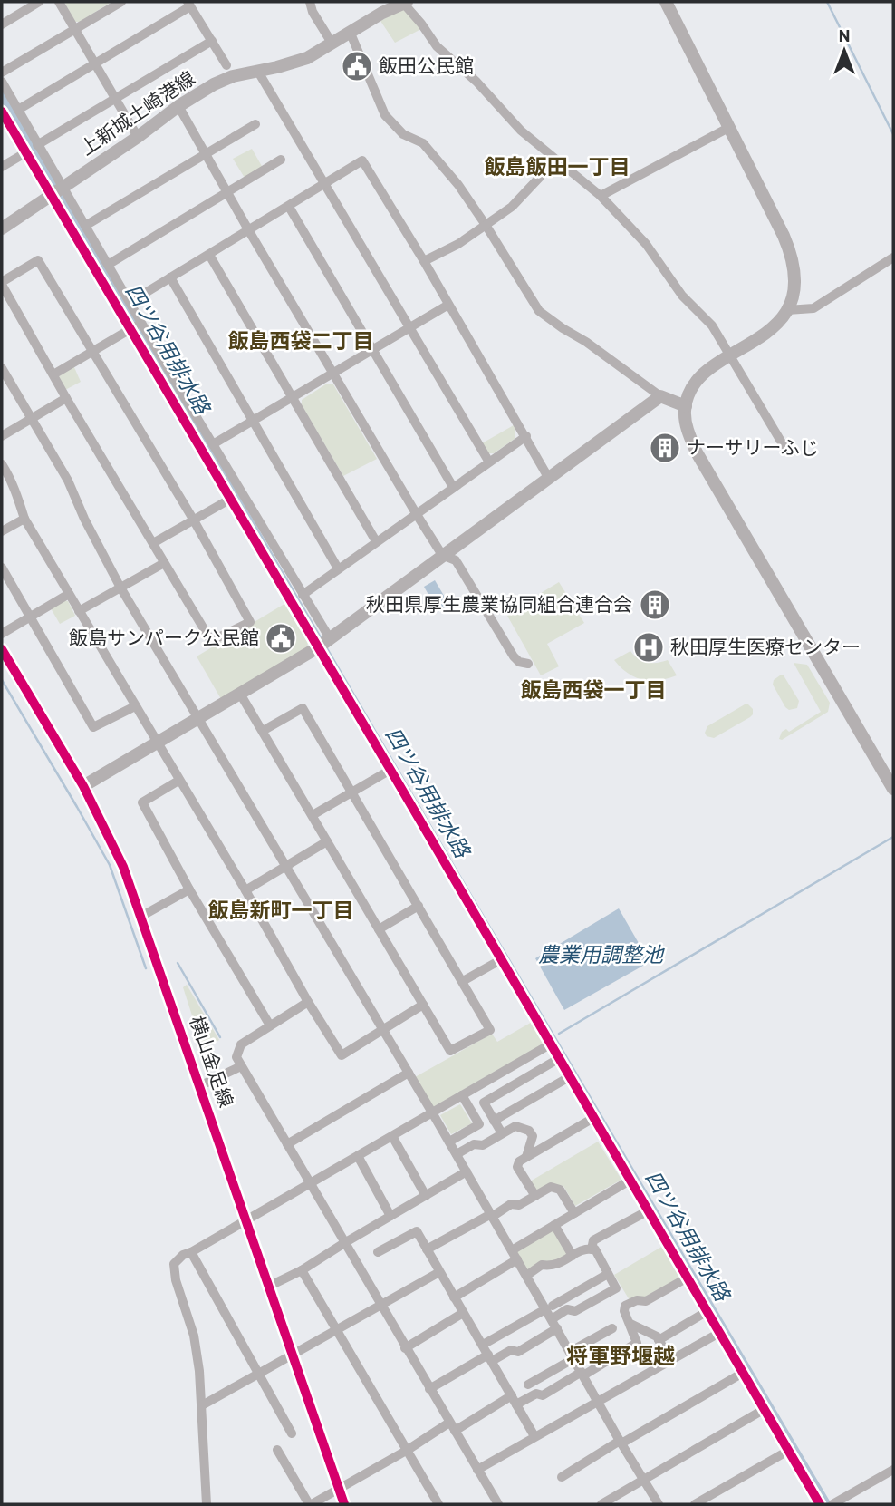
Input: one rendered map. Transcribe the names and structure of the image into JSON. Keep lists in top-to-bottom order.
{
  "streets": {
    "street": ["上新城土崎港線", "横山金足線"]
  },
  "districts": [
    "飯島飯田一丁目",
    "飯島西袋二丁目",
    "飯島西袋一丁目",
    "飯島新町一丁目",
    "将軍野堰越"
  ],
  "water": ["四ツ谷用排水路", "農業用調整池"],
  "places": {
    "public building": ["飯田公民館", "飯島サンパーク公民館"],
    "building": ["ナーサリーふじ", "秋田県厚生農業協同組合連合会"],
    "hospital": ["秋田厚生医療センター"]
  },
  "north": "top"
}
